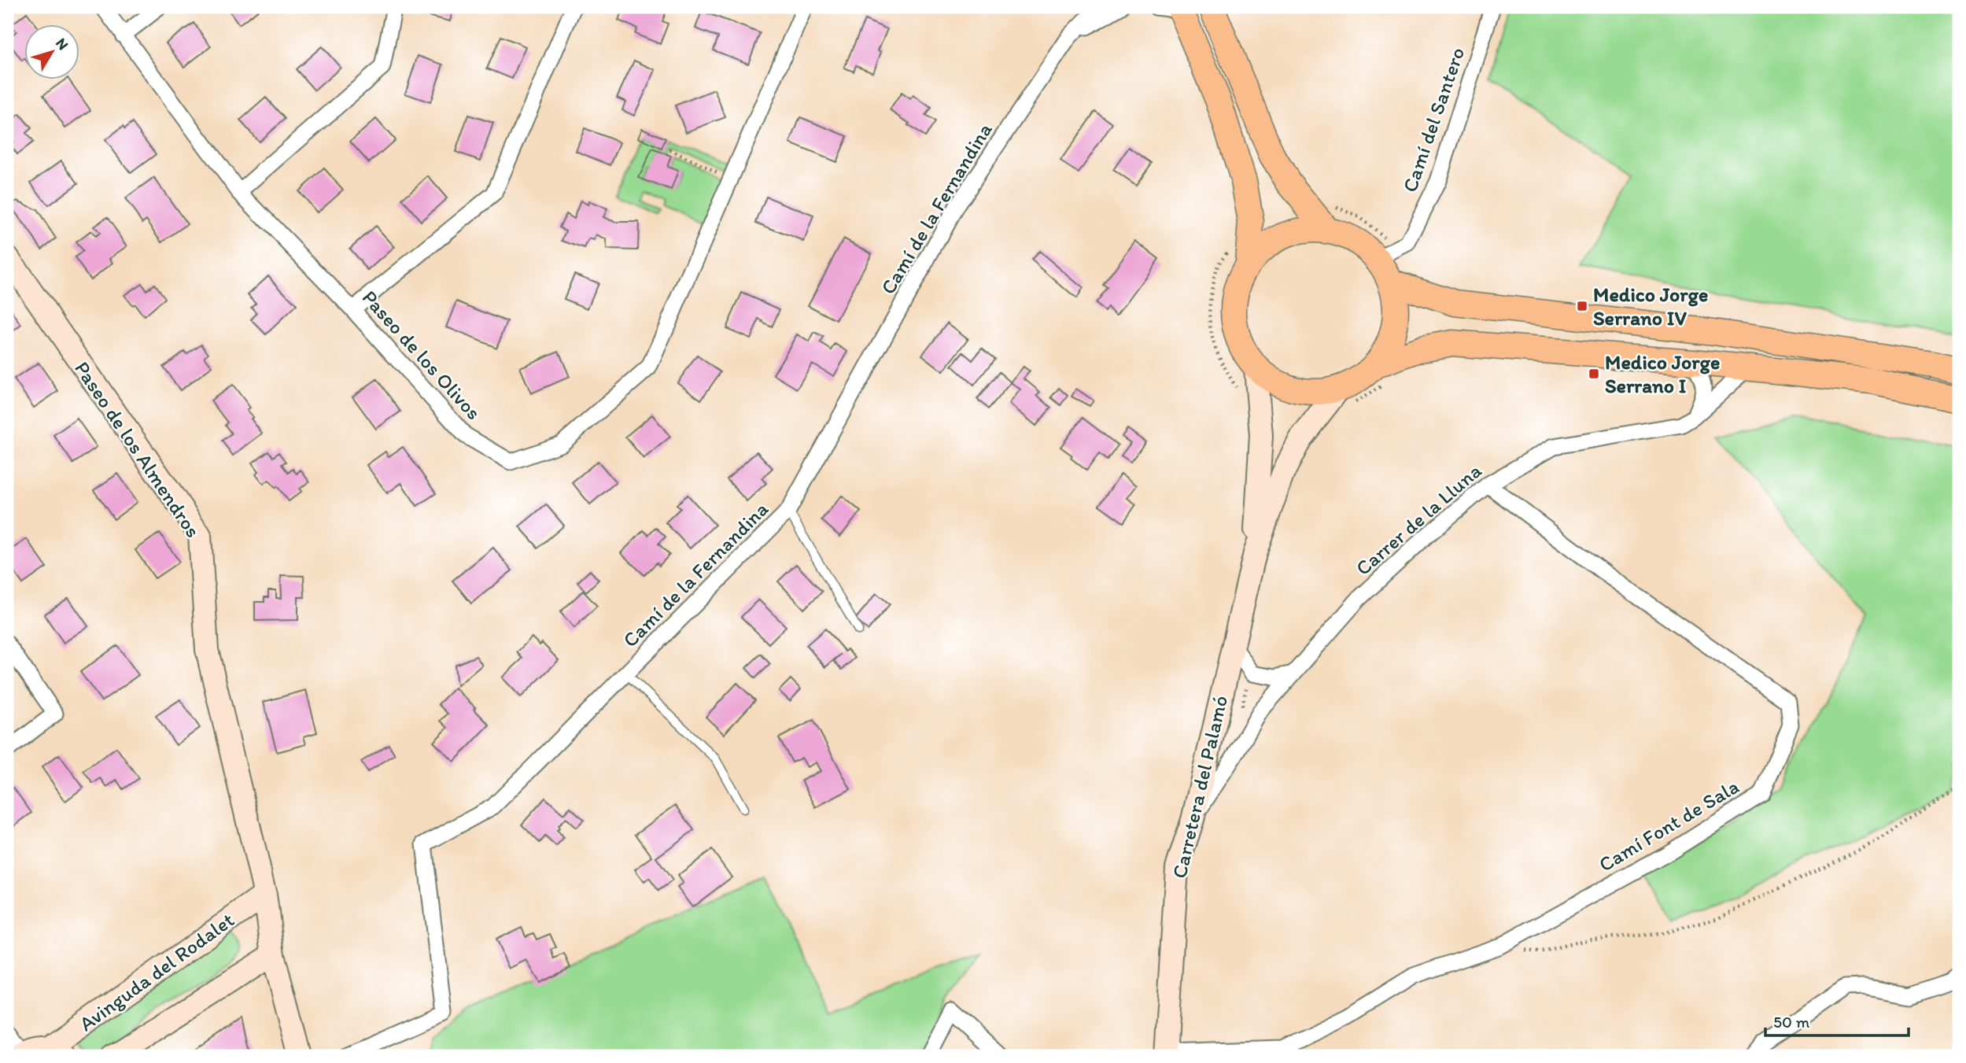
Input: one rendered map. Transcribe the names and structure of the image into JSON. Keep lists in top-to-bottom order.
{
  "streets": {
    "street": [
      "Camí del Santero",
      "Camí de la Fernandina",
      "Paseo de los Olivos",
      "Paseo de los Almendros",
      "Carrer de la Lluna",
      "Carretera del Palamó",
      "Camí Font de Sala",
      "Avinguda del Rodalet"
    ]
  },
  "crossings": [
    ["Camí del Santero", "Carretera del Palamó"],
    ["Paseo de los Almendros", "Avinguda del Rodalet"],
    ["Carrer de la Lluna", "Carretera del Palamó"],
    ["Carrer de la Lluna", "Camí Font de Sala"],
    ["Carretera del Palamó", "Camí Font de Sala"]
  ],
  "places": {
    "transit": ["Medico Jorge Serrano IV", "Medico Jorge Serrano I"]
  },
  "scale_bar": "50 m",
  "north": "top right"
}
